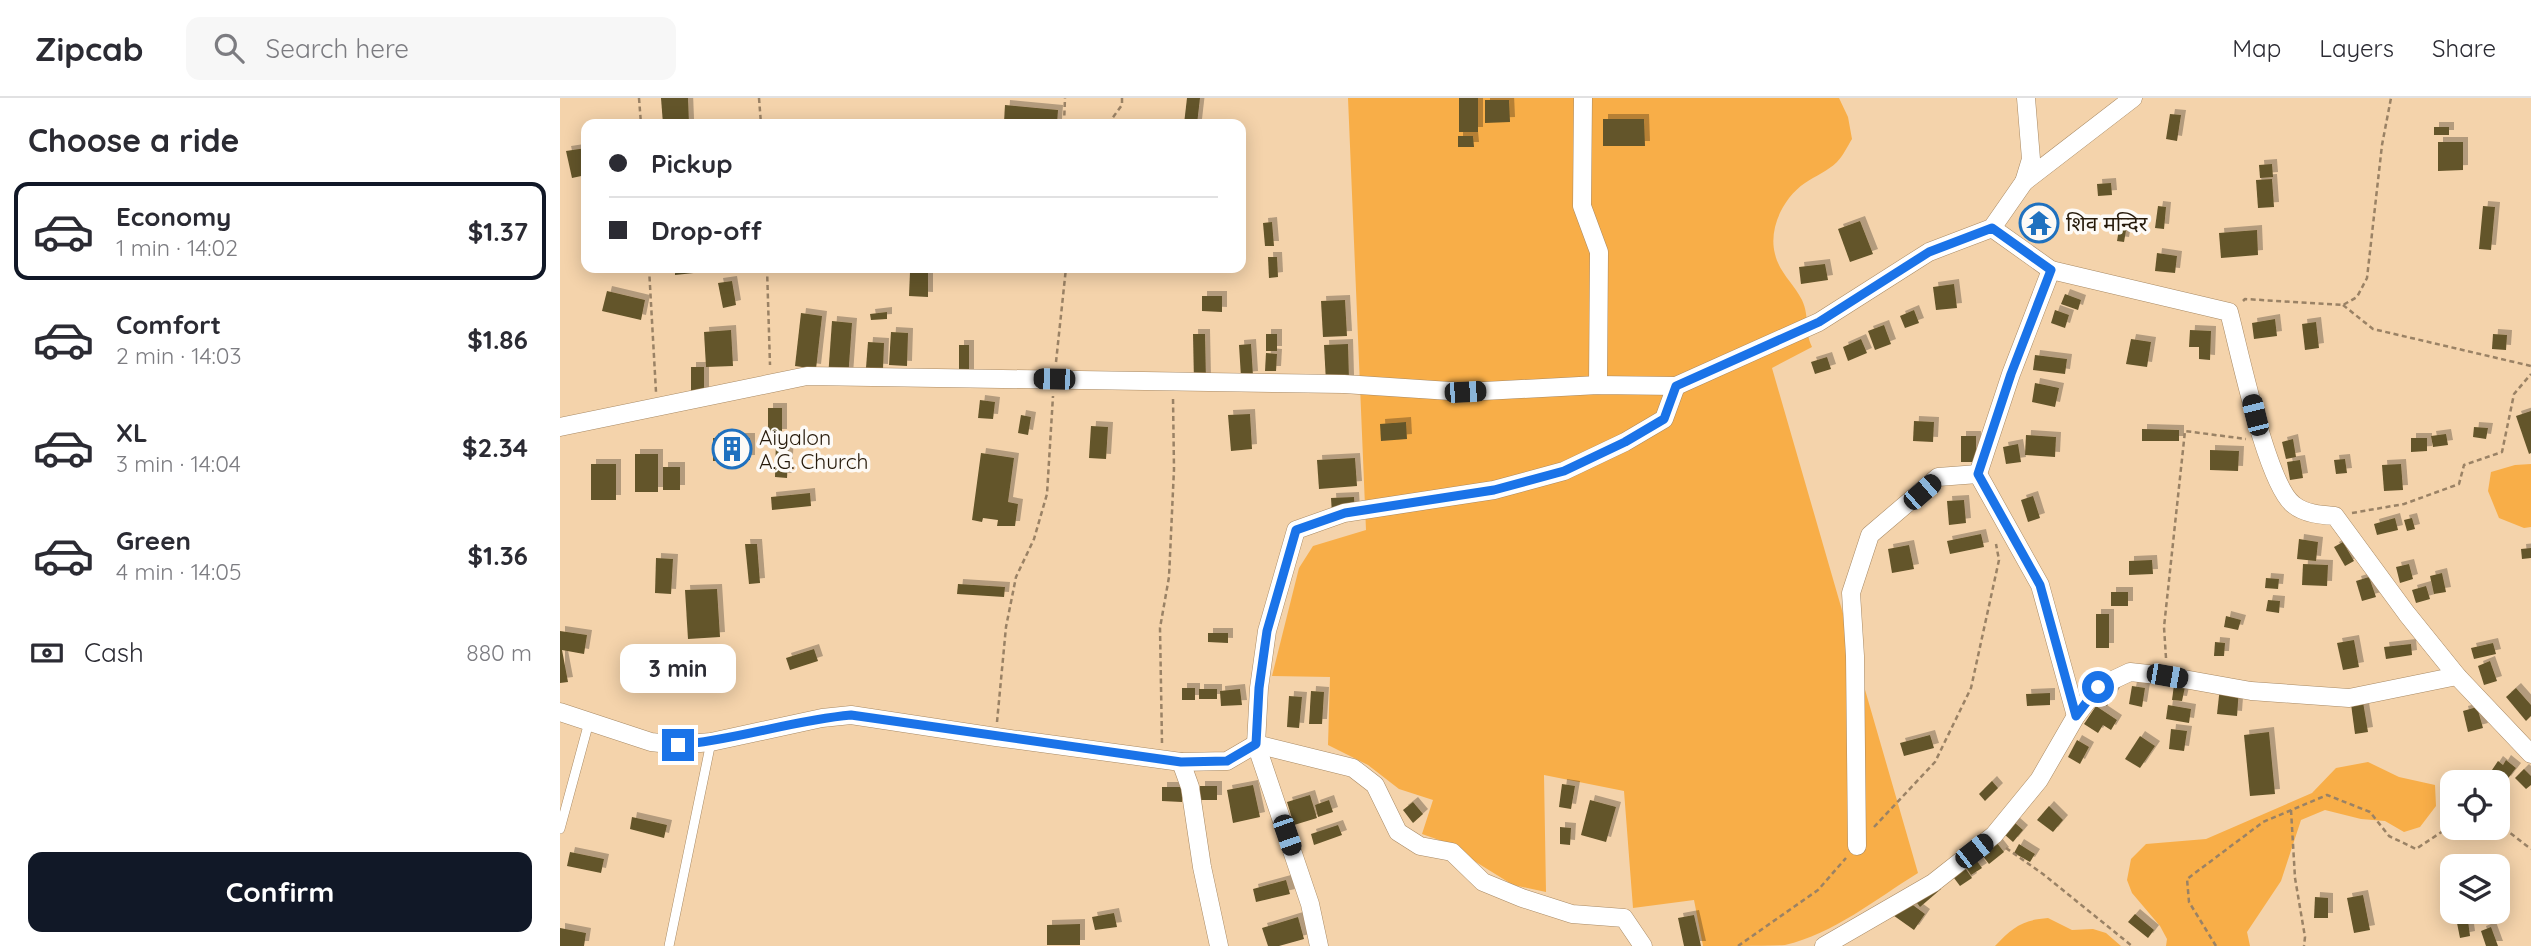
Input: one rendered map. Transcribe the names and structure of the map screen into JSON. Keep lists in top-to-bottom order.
{
  "places": {
    "temple": ["शिव मन्दिर"],
    "building": ["Aiyalon A.G. Church"]
  },
  "page": {
    "header": "Zipcab",
    "search": "Search here",
    "nav": ["Map", "Layers", "Share"],
    "heading": "Choose a ride",
    "banner": ["Pickup", "Drop-off"],
    "list": [
      {
        "name": "Economy",
        "note": "1 min · 14:02",
        "value": "$1.37"
      },
      {
        "name": "Comfort",
        "note": "2 min · 14:03",
        "value": "$1.86"
      },
      {
        "name": "XL",
        "note": "3 min · 14:04",
        "value": "$2.34"
      },
      {
        "name": "Green",
        "note": "4 min · 14:05",
        "value": "$1.36"
      }
    ],
    "pay": ["Cash", "880 m"],
    "bubble": "3 min",
    "buttons": "Confirm"
  }
}
